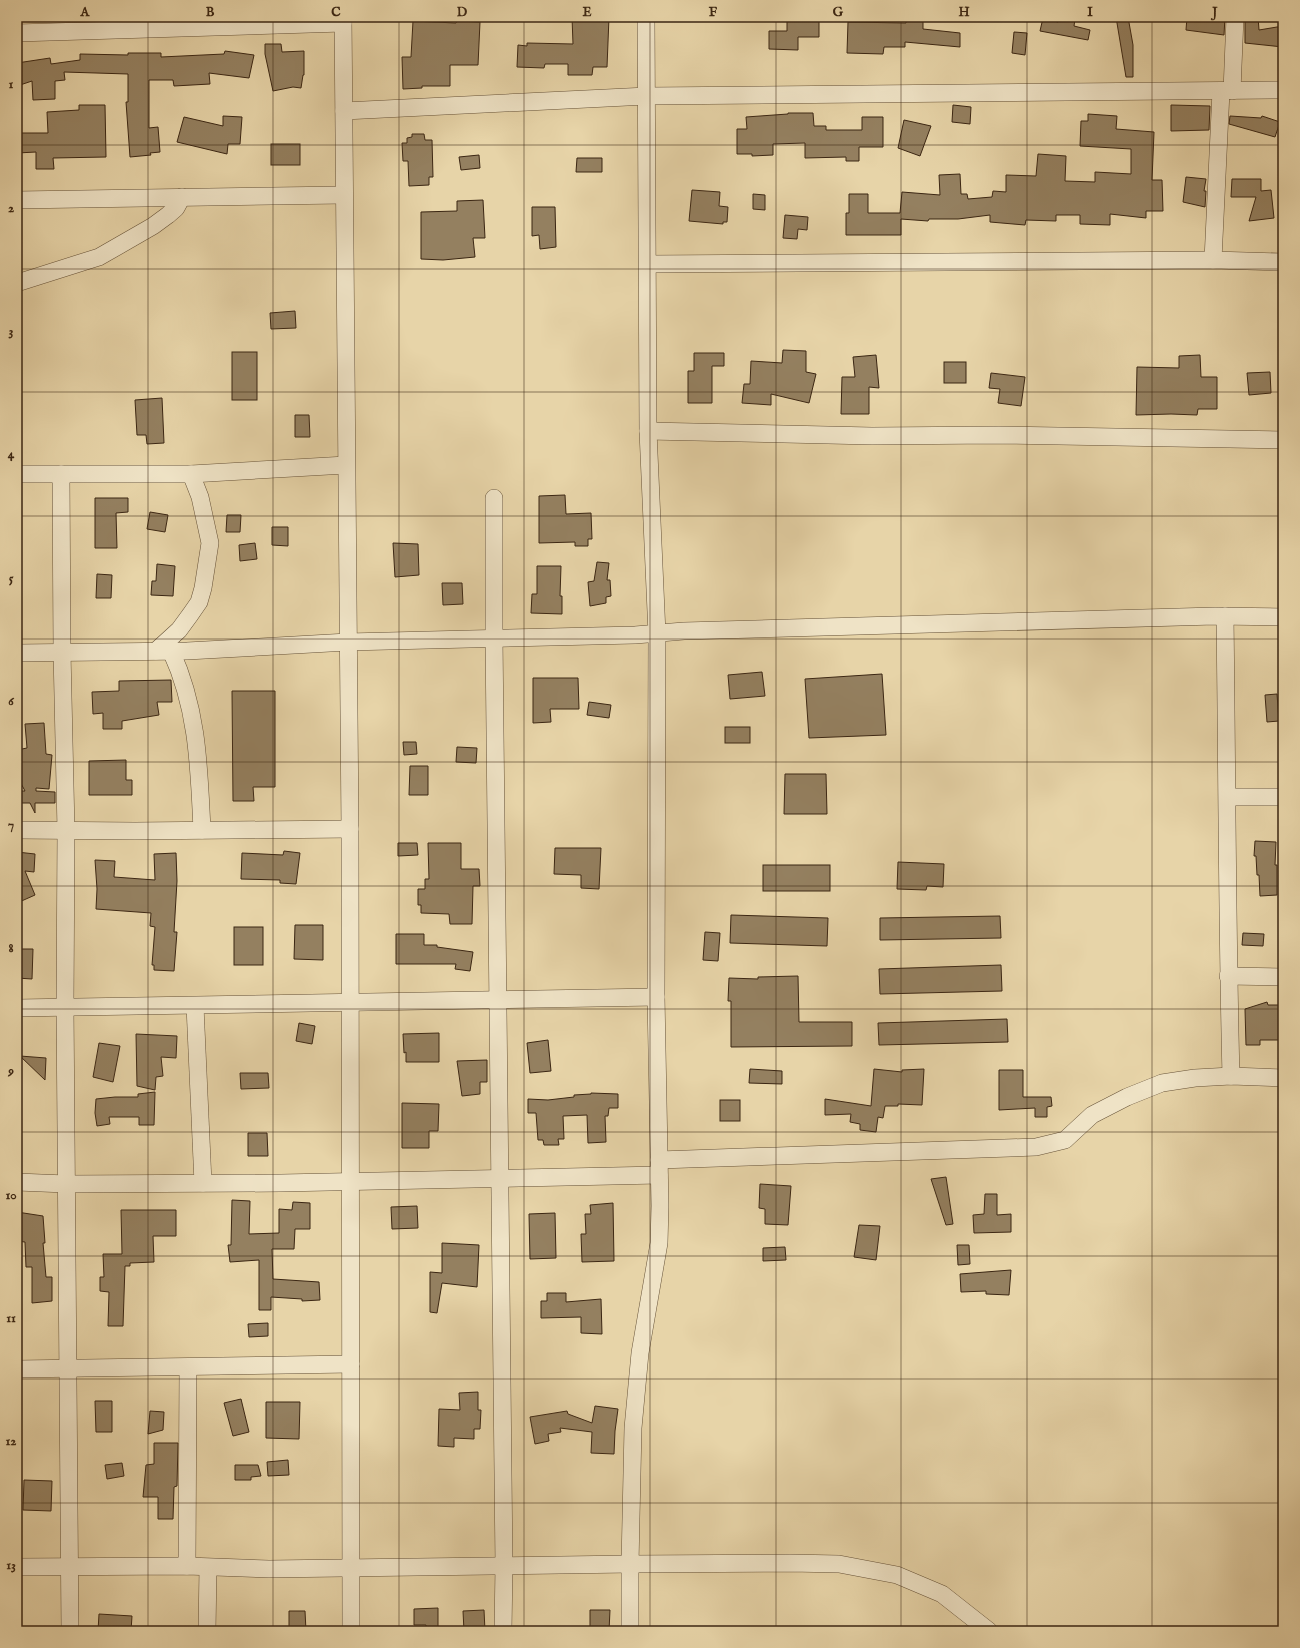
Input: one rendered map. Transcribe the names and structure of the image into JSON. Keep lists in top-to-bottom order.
{
  "grid": {
    "columns": [
      "A",
      "B",
      "C",
      "D",
      "E",
      "F",
      "G",
      "H",
      "I",
      "J"
    ],
    "rows": [
      "1",
      "2",
      "3",
      "4",
      "5",
      "6",
      "7",
      "8",
      "9",
      "10",
      "11",
      "12",
      "13"
    ]
  }
}
